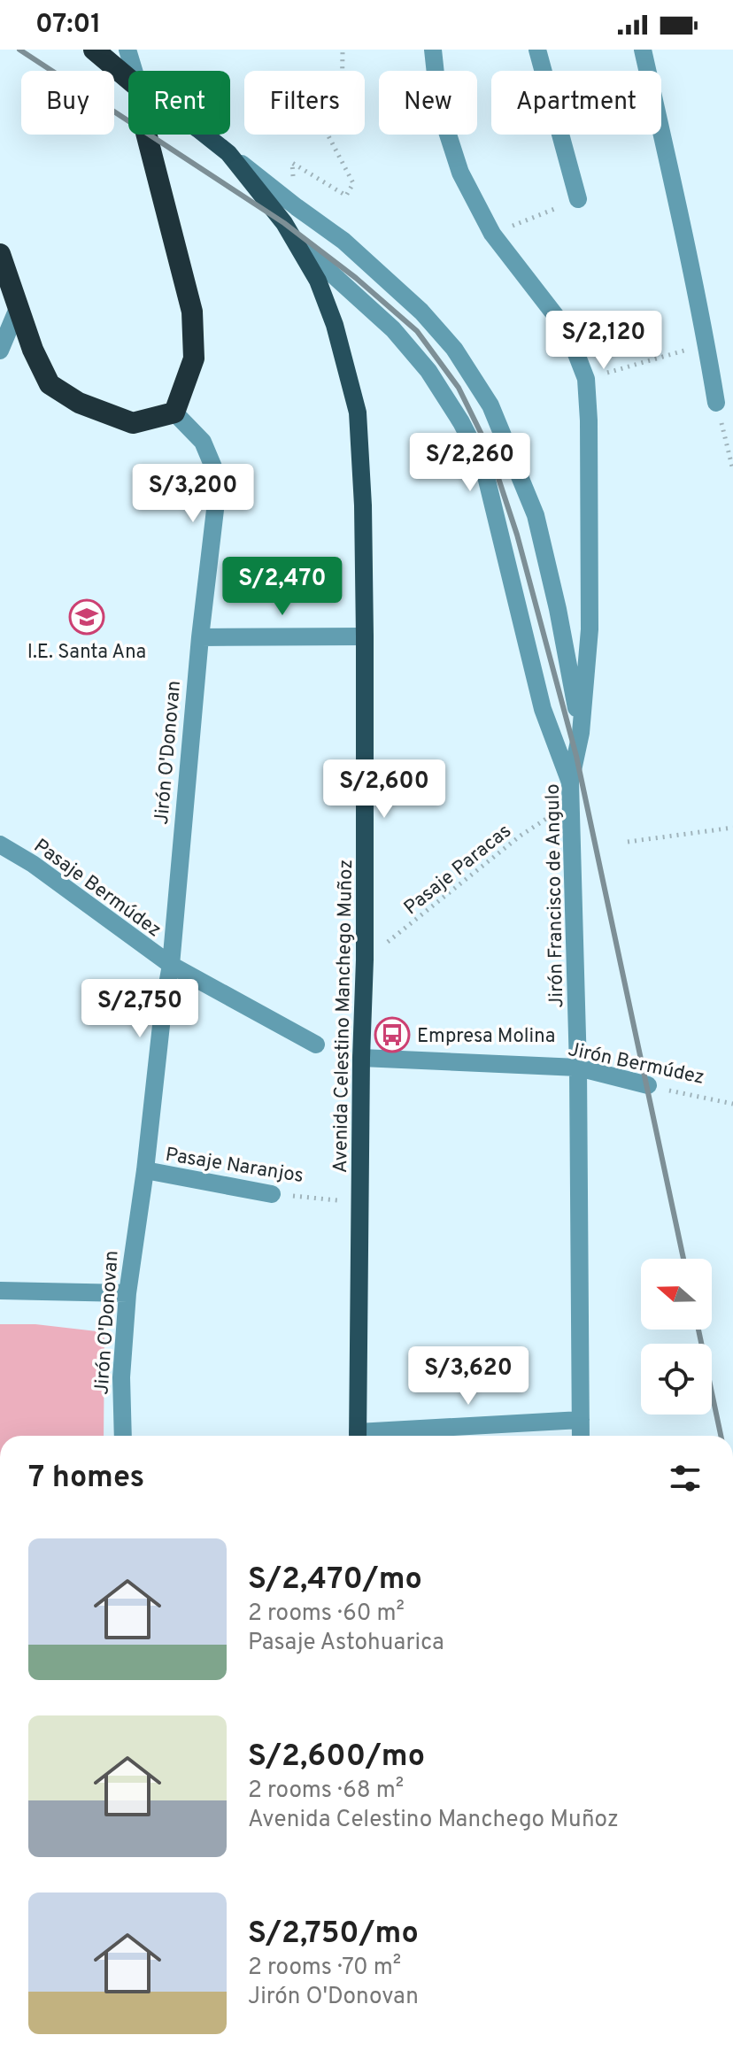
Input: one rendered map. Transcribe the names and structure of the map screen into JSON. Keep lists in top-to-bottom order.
{
  "streets": {
    "main road": ["Avenida Celestino Manchego Muñoz"],
    "street": [
      "Jirón O'Donovan",
      "Pasaje Bermúdez",
      "Jirón Francisco de Angulo",
      "Jirón Bermúdez",
      "Pasaje Naranjos"
    ],
    "path": ["Pasaje Paracas"]
  },
  "crossings": [
    ["Jirón O'Donovan", "Pasaje Bermúdez"],
    ["Jirón O'Donovan", "Pasaje Naranjos"],
    ["Pasaje Paracas", "Jirón Francisco de Angulo"],
    ["Pasaje Paracas", "Avenida Celestino Manchego Muñoz"],
    ["Jirón Francisco de Angulo", "Jirón Bermúdez"],
    ["Avenida Celestino Manchego Muñoz", "Jirón Bermúdez"],
    ["Avenida Celestino Manchego Muñoz", "Pasaje Naranjos"]
  ],
  "places": {
    "school or university": ["I.E. Santa Ana"],
    "bus stop": ["Empresa Molina"]
  },
  "north": "left",
  "page": {
    "status": "07:01",
    "chip": [
      "Buy",
      "Rent",
      "Filters",
      "New",
      "Apartment"
    ],
    "price": [
      "S/2,120",
      "S/2,260",
      "S/3,200",
      "S/2,470",
      "S/2,600",
      "S/2,750",
      "S/3,620"
    ],
    "heading": "7 homes",
    "list": [
      {
        "name": "S/2,470/mo",
        "note": "2 rooms · 60 m² · Pasaje Astohuarica"
      },
      {
        "name": "S/2,600/mo",
        "note": "2 rooms · 68 m² · Avenida Celestino Manchego Muñoz"
      },
      {
        "name": "S/2,750/mo",
        "note": "2 rooms · 70 m² · Jirón O'Donovan"
      }
    ]
  }
}
